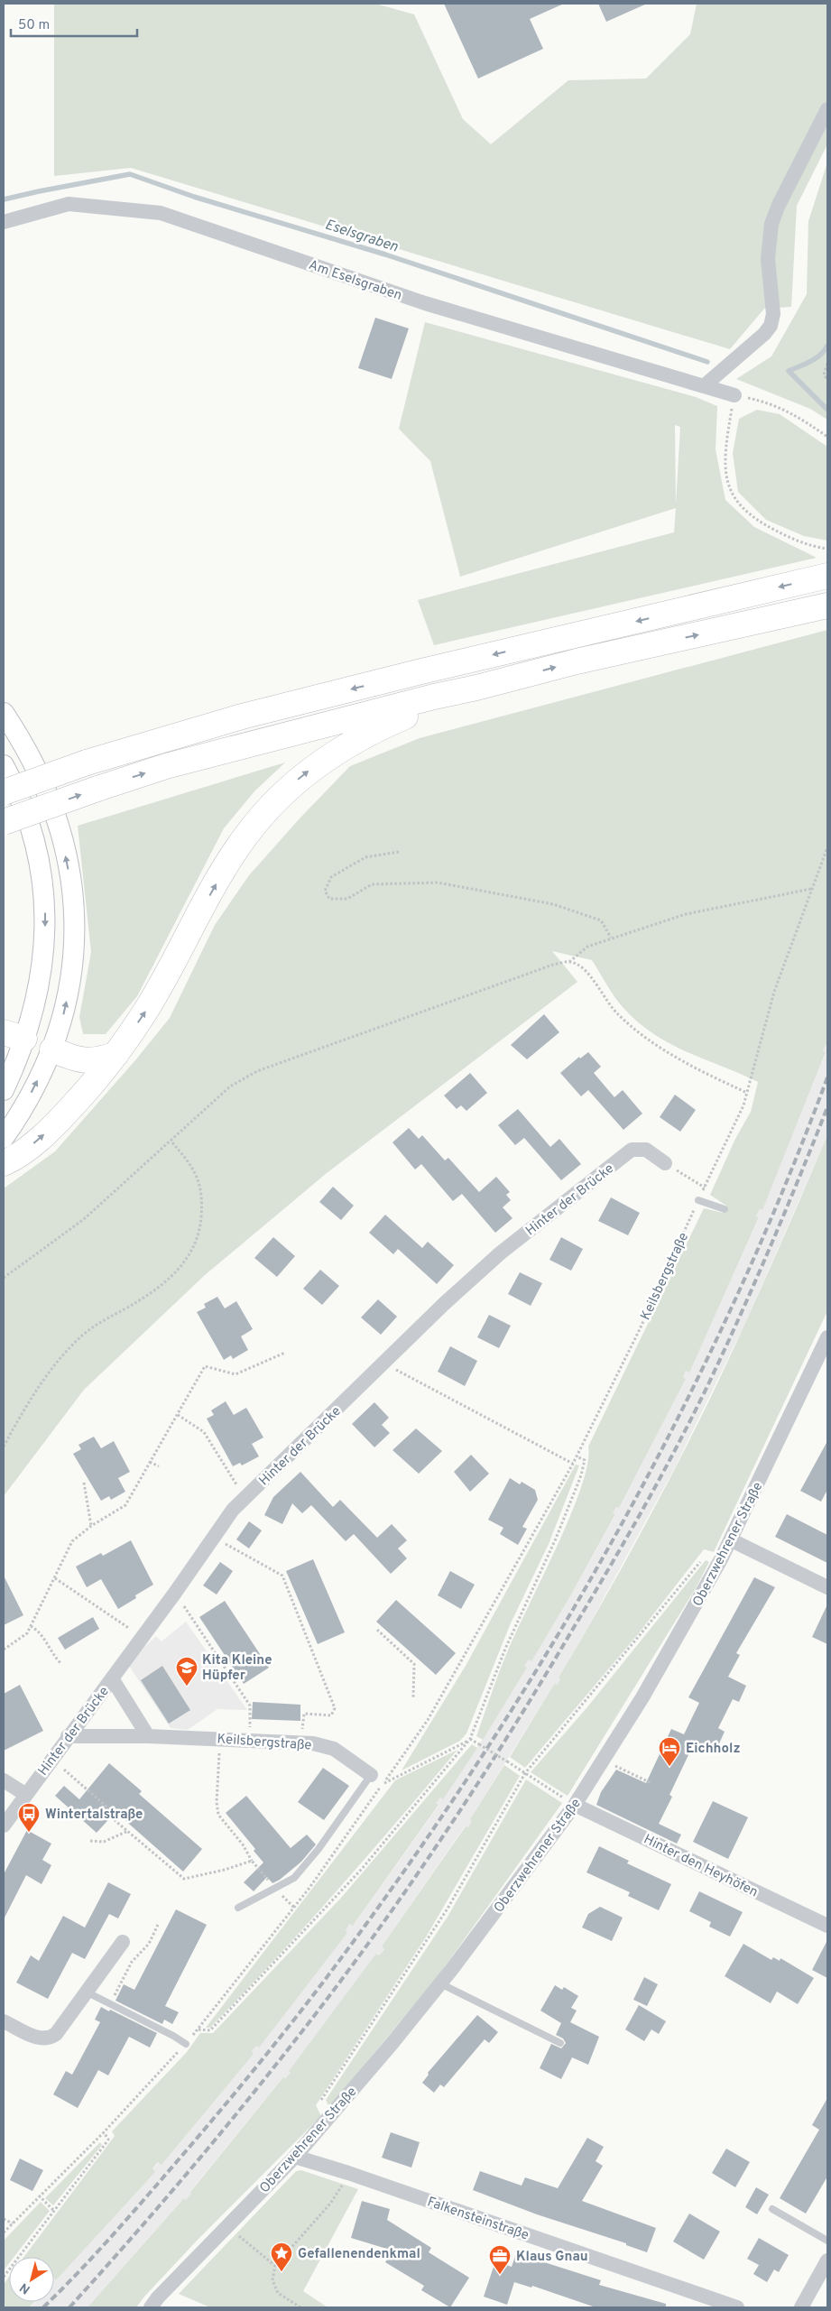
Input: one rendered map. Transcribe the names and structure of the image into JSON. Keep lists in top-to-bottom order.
{
  "streets": {
    "street": [
      "Am Eselsgraben",
      "Hinter der Brücke",
      "Keilsbergstraße",
      "Oberzwehrener Straße",
      "Hinter den Heyhöfen",
      "Falkensteinstraße"
    ]
  },
  "crossings": [
    ["Hinter der Brücke", "Keilsbergstraße"],
    ["Oberzwehrener Straße", "Hinter den Heyhöfen"],
    ["Oberzwehrener Straße", "Falkensteinstraße"]
  ],
  "water": ["Eselsgraben"],
  "places": {
    "school or university": ["Kita Kleine Hüpfer"],
    "hotel": ["Eichholz"],
    "bus stop": ["Wintertalstraße"],
    "place": ["Gefallenendenkmal"],
    "office": ["Klaus Gnau"]
  },
  "scale_bar": "50 m",
  "north": "bottom left"
}
